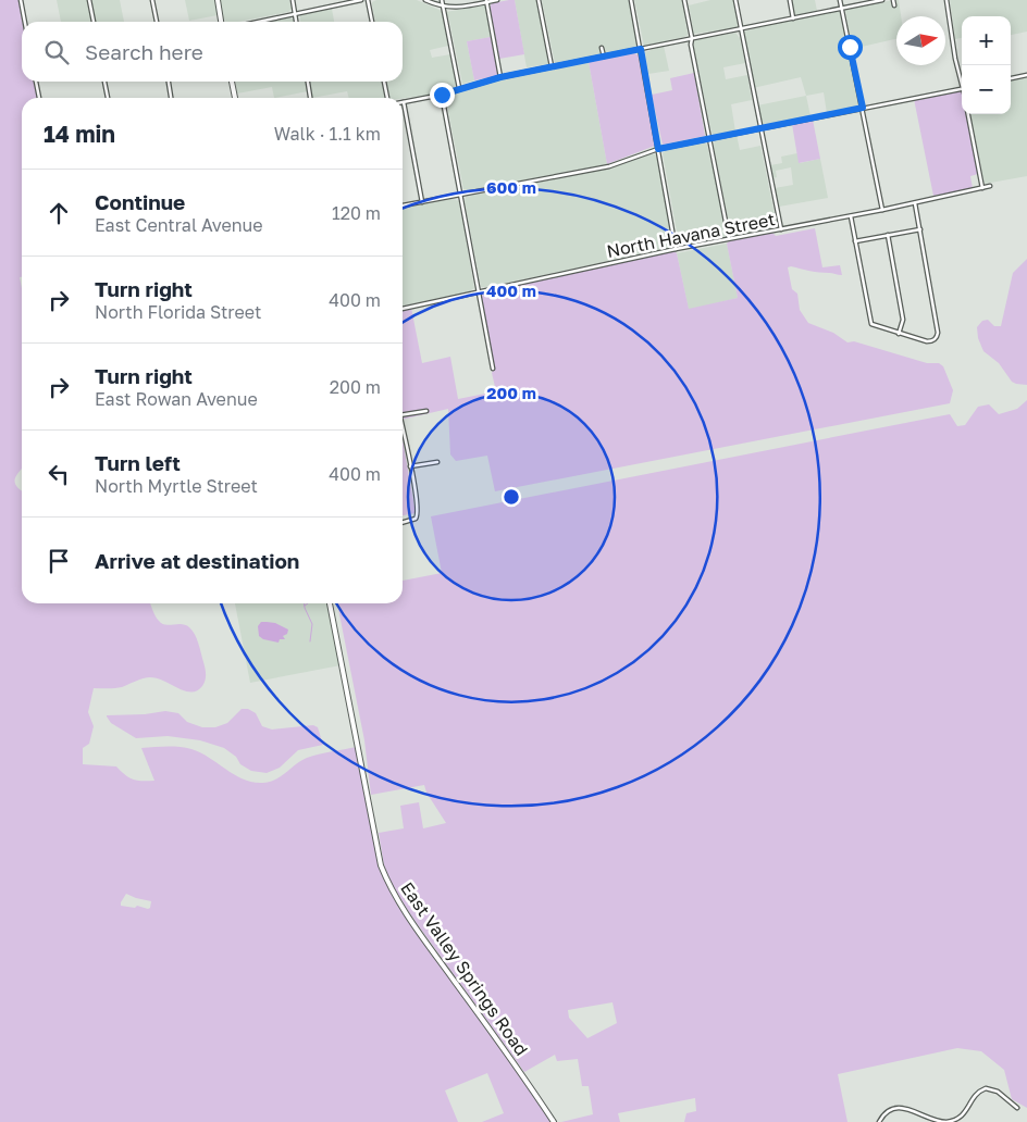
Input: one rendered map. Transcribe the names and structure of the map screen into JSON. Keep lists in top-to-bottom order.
{
  "streets": {
    "street": ["North Havana Street", "East Valley Springs Road"]
  },
  "north": "right",
  "page": {
    "map_buttons": ["+", "−"],
    "search": "Search here",
    "heading": ["14 min", "Walk · 1.1 km"],
    "list": [
      ["Continue", "East Central Avenue", "120 m"],
      ["Turn right", "North Florida Street", "400 m"],
      ["Turn right", "East Rowan Avenue", "200 m"],
      ["Turn left", "North Myrtle Street", "400 m"],
      "Arrive at destination"
    ]
  },
  "rings": ["600 m", "400 m", "200 m"]
}
